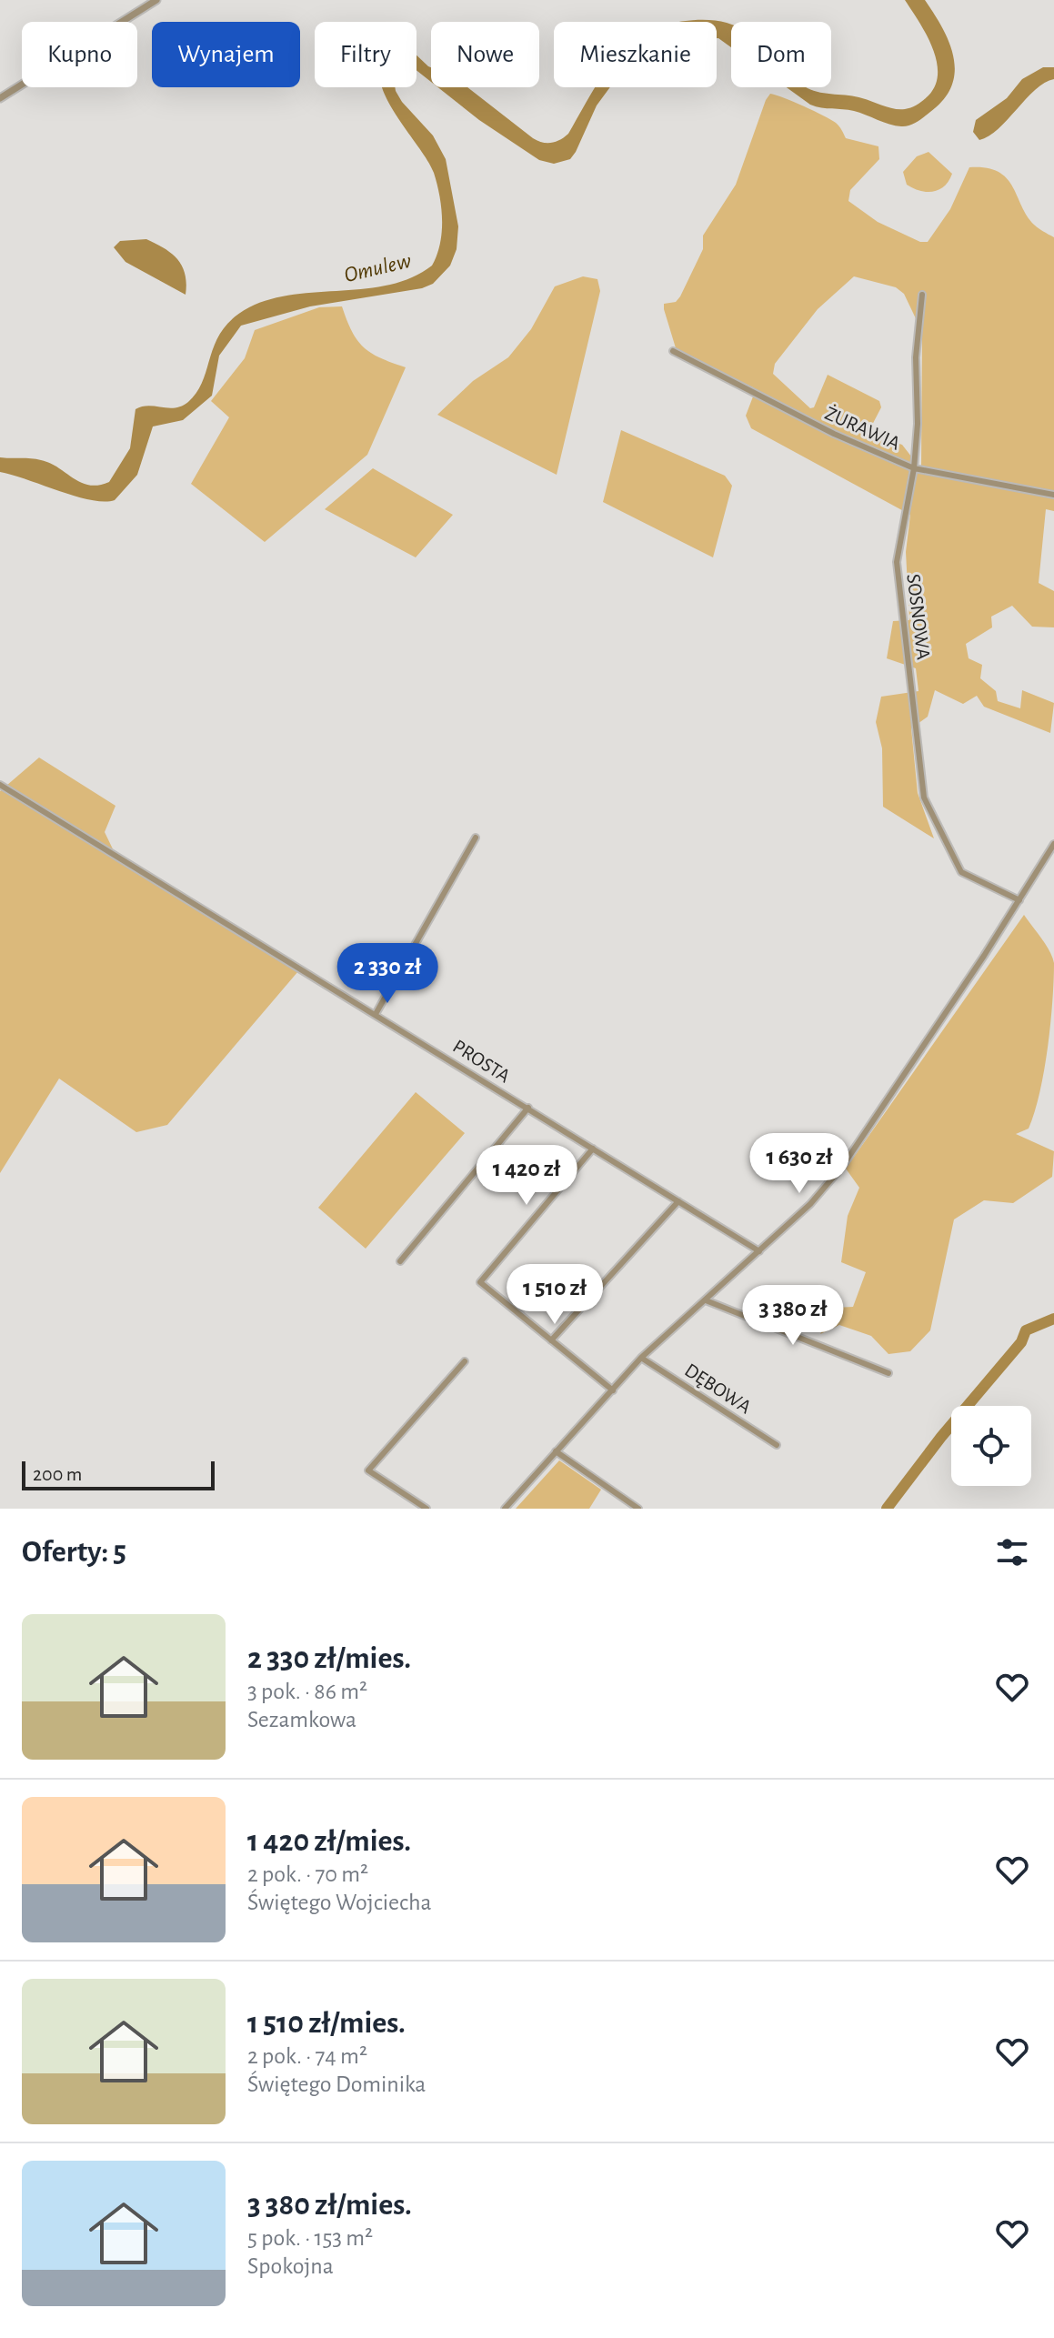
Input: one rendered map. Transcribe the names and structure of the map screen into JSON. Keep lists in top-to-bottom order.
{
  "streets": {
    "street": [
      "ŻURAWIA",
      "SOSNOWA",
      "PROSTA",
      "DĘBOWA"
    ]
  },
  "crossings": [
    ["ŻURAWIA", "SOSNOWA"]
  ],
  "water": ["Omulew"],
  "scale_bar": "200 m",
  "page": {
    "chip": [
      "Kupno",
      "Wynajem",
      "Filtry",
      "Nowe",
      "Mieszkanie",
      "Dom"
    ],
    "price": [
      "2 330 zł",
      "1 630 zł",
      "1 420 zł",
      "1 510 zł",
      "3 380 zł"
    ],
    "scale": "200 m",
    "heading": "Oferty: 5",
    "list": [
      {
        "name": "2 330 zł/mies.",
        "note": "3 pok. · 86 m² · Sezamkowa"
      },
      {
        "name": "1 420 zł/mies.",
        "note": "2 pok. · 70 m² · Świętego Wojciecha"
      },
      {
        "name": "1 510 zł/mies.",
        "note": "2 pok. · 74 m² · Świętego Dominika"
      },
      {
        "name": "3 380 zł/mies.",
        "note": "5 pok. · 153 m² · Spokojna"
      }
    ]
  }
}
